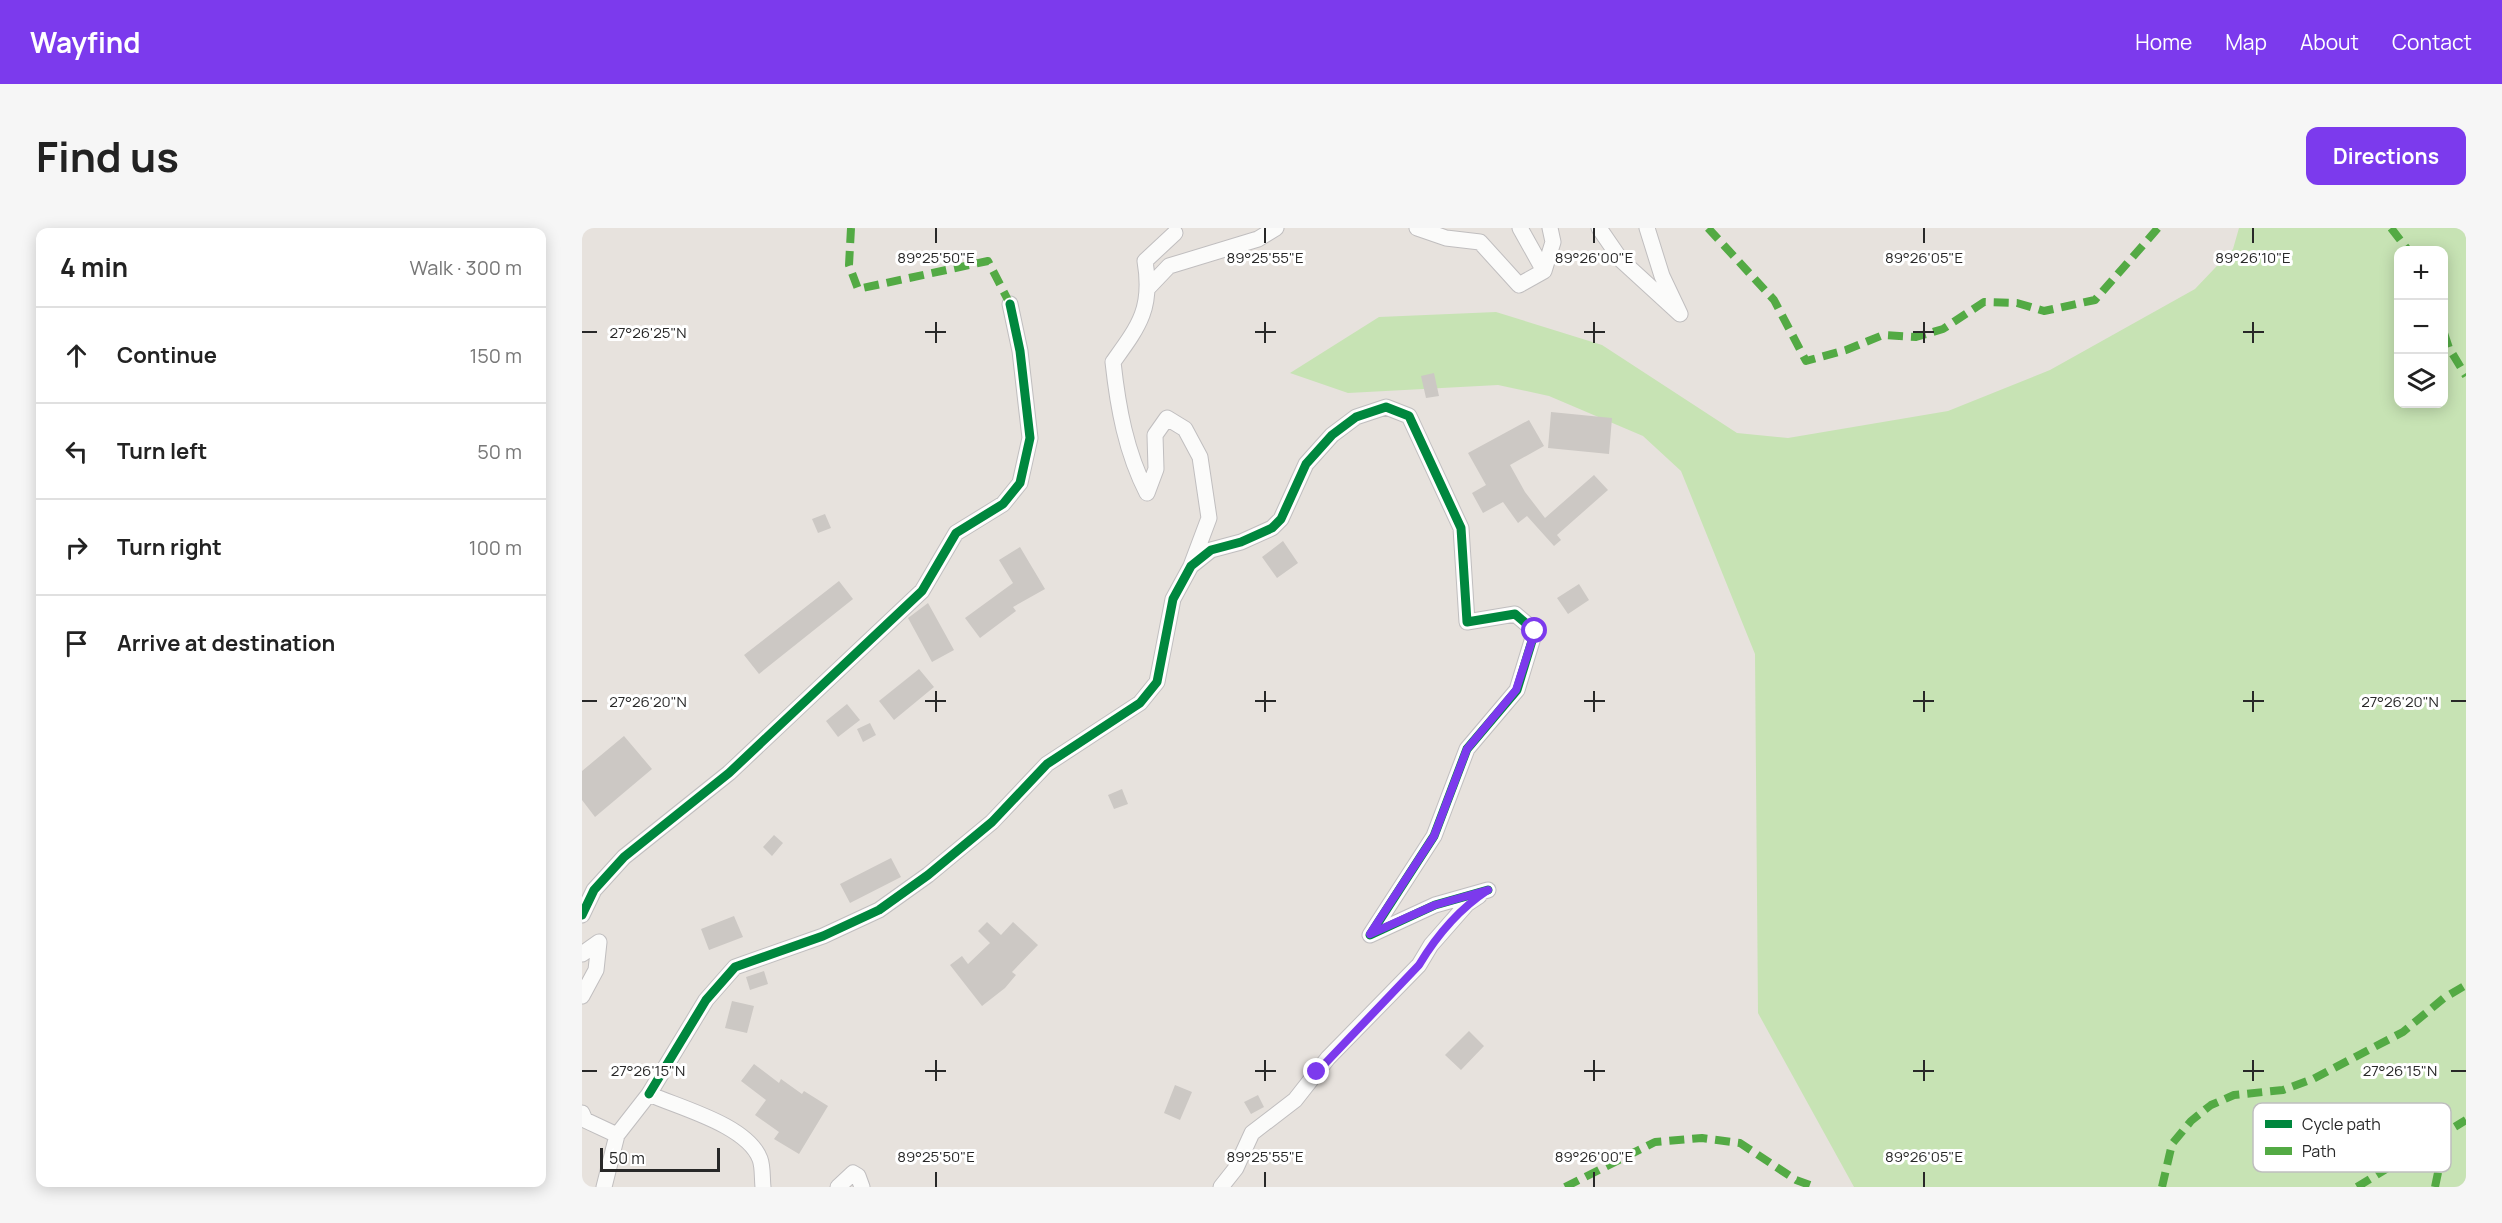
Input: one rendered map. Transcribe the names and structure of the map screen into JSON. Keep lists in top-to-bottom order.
{
  "legend": ["Cycle path", "Path"],
  "scale_bar": "50 m",
  "page": {
    "header": "Wayfind",
    "nav": [
      "Home",
      "Map",
      "About",
      "Contact"
    ],
    "title": "Find us",
    "buttons": "Directions",
    "heading": ["4 min", "Walk · 300 m"],
    "map_buttons": ["+", "−"],
    "list": [
      ["Continue", "150 m"],
      ["Turn left", "50 m"],
      ["Turn right", "100 m"],
      "Arrive at destination"
    ],
    "scale": "50 m"
  },
  "coordinates": [
    "89°25'50\"E",
    "89°25'55\"E",
    "89°26'00\"E",
    "89°26'05\"E",
    "89°26'10\"E",
    "27°26'25\"N",
    "27°26'20\"N",
    "27°26'15\"N"
  ]
}
